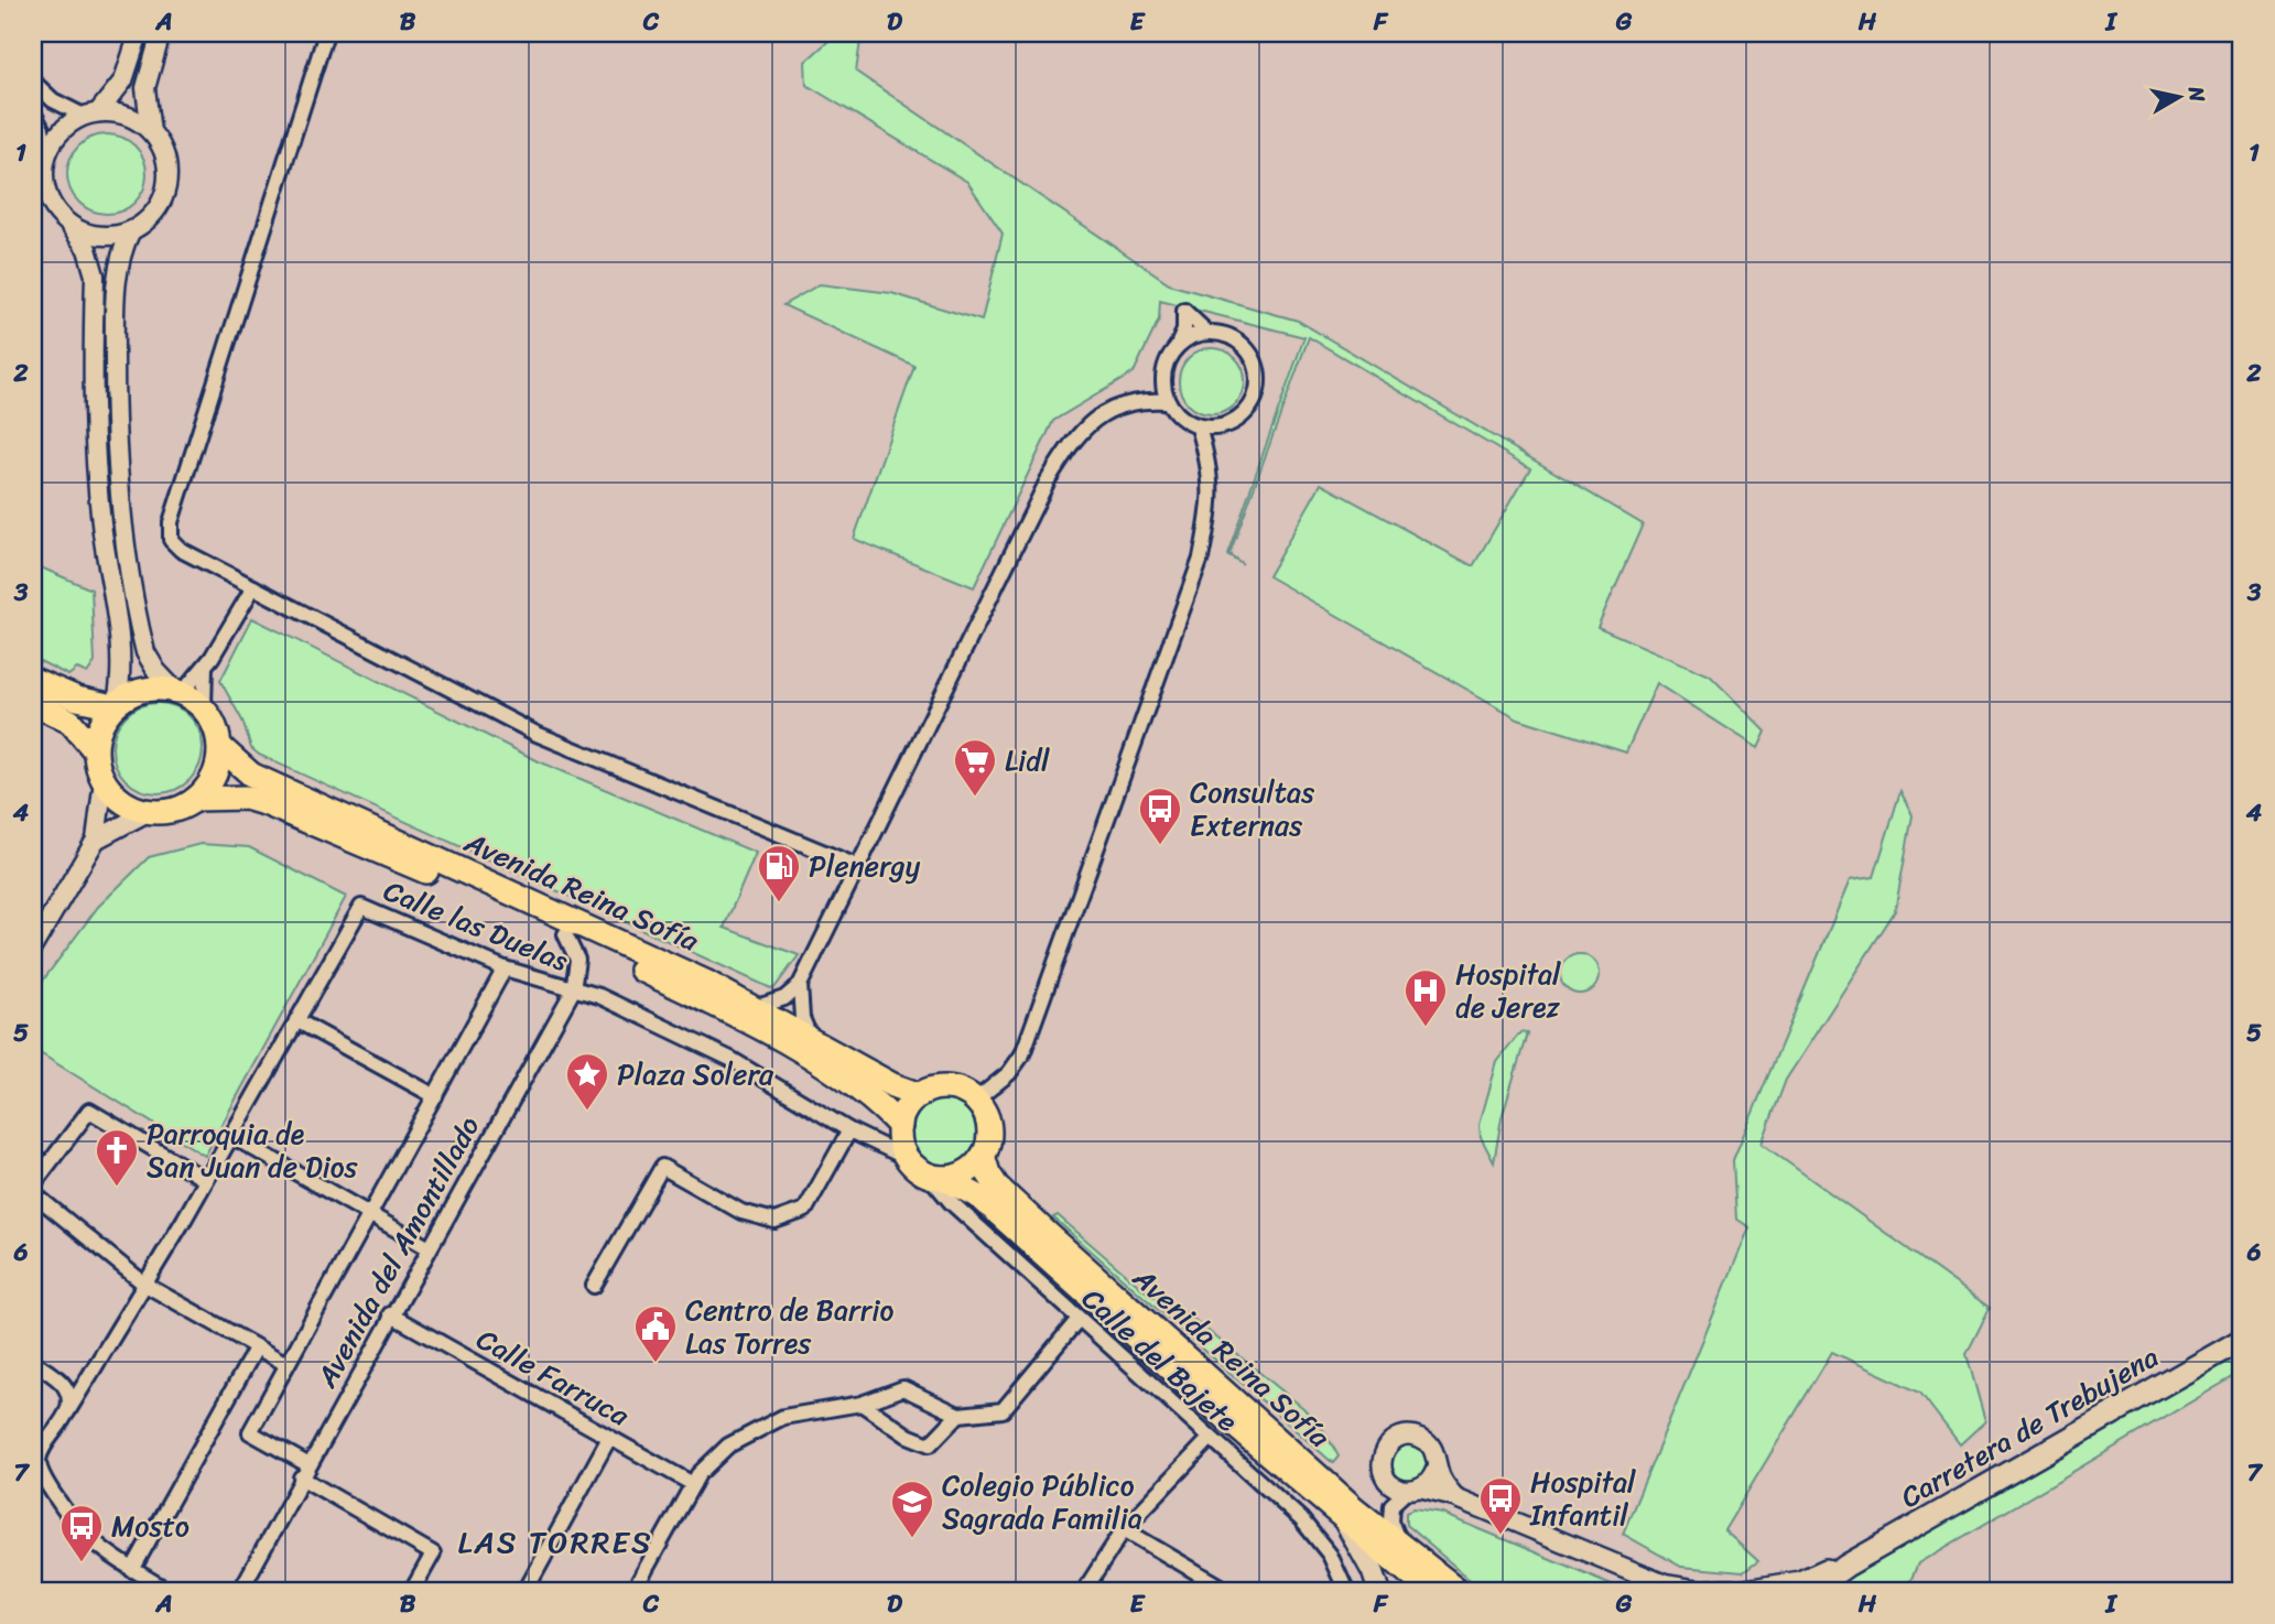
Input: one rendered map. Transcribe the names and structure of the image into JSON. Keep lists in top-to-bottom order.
{
  "streets": {
    "main road": ["Avenida Reina Sofía", "Carretera de Trebujena"],
    "street": [
      "Calle las Duelas",
      "Avenida del Amontillado",
      "Calle del Bajete",
      "Calle Farruca"
    ]
  },
  "crossings": [
    ["Avenida Reina Sofía", "Avenida del Amontillado"],
    ["Avenida Reina Sofía", "Calle del Bajete"],
    ["Calle las Duelas", "Avenida del Amontillado"],
    ["Avenida del Amontillado", "Calle Farruca"]
  ],
  "districts": ["LAS TORRES"],
  "places": {
    "supermarket": ["Lidl"],
    "bus stop": ["Consultas Externas", "Hospital Infantil", "Mosto"],
    "fuel station": ["Plenergy"],
    "hospital": ["Hospital de Jerez"],
    "place": ["Plaza Solera"],
    "church": ["Parroquia de San Juan de Dios"],
    "public building": ["Centro de Barrio Las Torres"],
    "school or university": ["Colegio Público Sagrada Familia"]
  },
  "north": "right",
  "grid": {
    "columns": [
      "A",
      "B",
      "C",
      "D",
      "E",
      "F",
      "G",
      "H",
      "I"
    ],
    "rows": [
      "1",
      "2",
      "3",
      "4",
      "5",
      "6",
      "7"
    ]
  }
}
